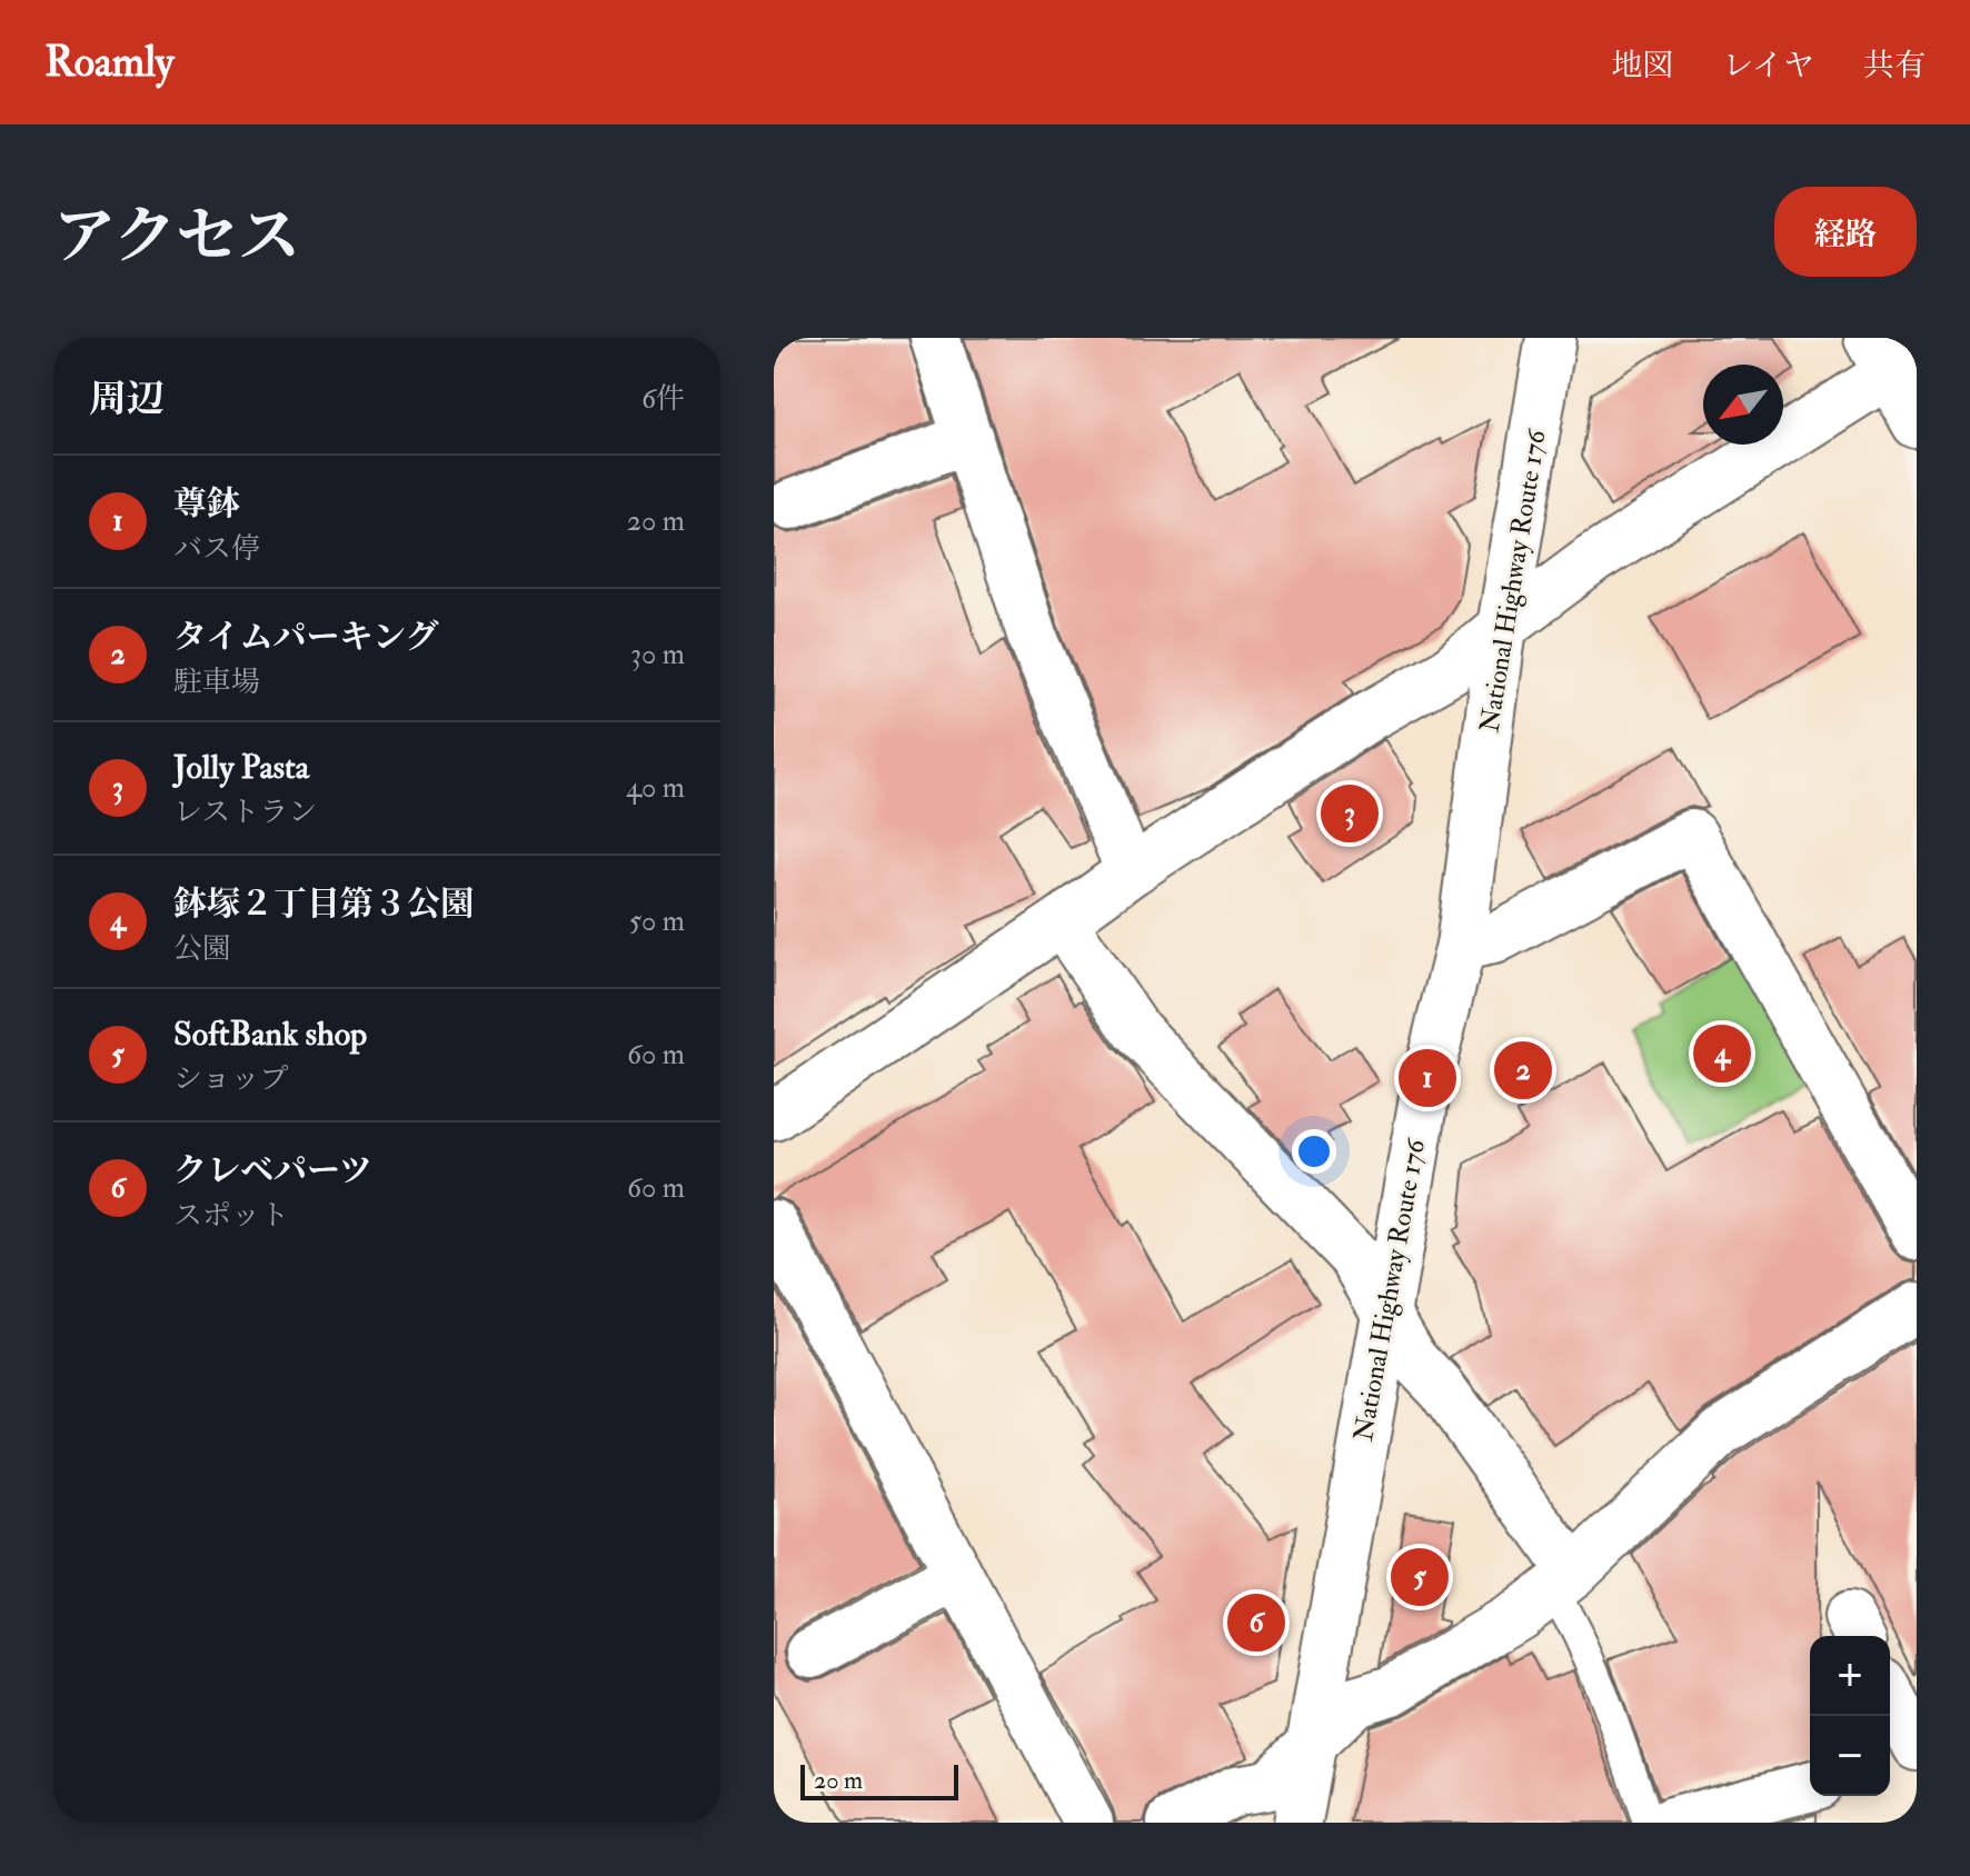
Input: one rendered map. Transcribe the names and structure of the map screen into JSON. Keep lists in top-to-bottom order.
{
  "streets": {
    "main road": ["National Highway Route 176"]
  },
  "scale_bar": "20 m",
  "north": "bottom left",
  "page": {
    "header": "Roamly",
    "nav": ["地図", "レイヤ", "共有"],
    "title": "アクセス",
    "buttons": "経路",
    "heading": ["周辺", "6件"],
    "list": [
      {
        "mark": "1",
        "name": "尊鉢",
        "note": "バス停",
        "value": "20 m"
      },
      {
        "mark": "2",
        "name": "タイムパーキング",
        "note": "駐車場",
        "value": "30 m"
      },
      {
        "mark": "3",
        "name": "Jolly Pasta",
        "note": "レストラン",
        "value": "40 m"
      },
      {
        "mark": "4",
        "name": "鉢塚２丁目第３公園",
        "note": "公園",
        "value": "50 m"
      },
      {
        "mark": "5",
        "name": "SoftBank shop",
        "note": "ショップ",
        "value": "60 m"
      },
      {
        "mark": "6",
        "name": "クレベパーツ",
        "note": "スポット",
        "value": "60 m"
      }
    ],
    "pins": [
      "3",
      "4",
      "2",
      "1",
      "5",
      "6"
    ],
    "map_buttons": ["+", "−"],
    "scale": "20 m"
  }
}
